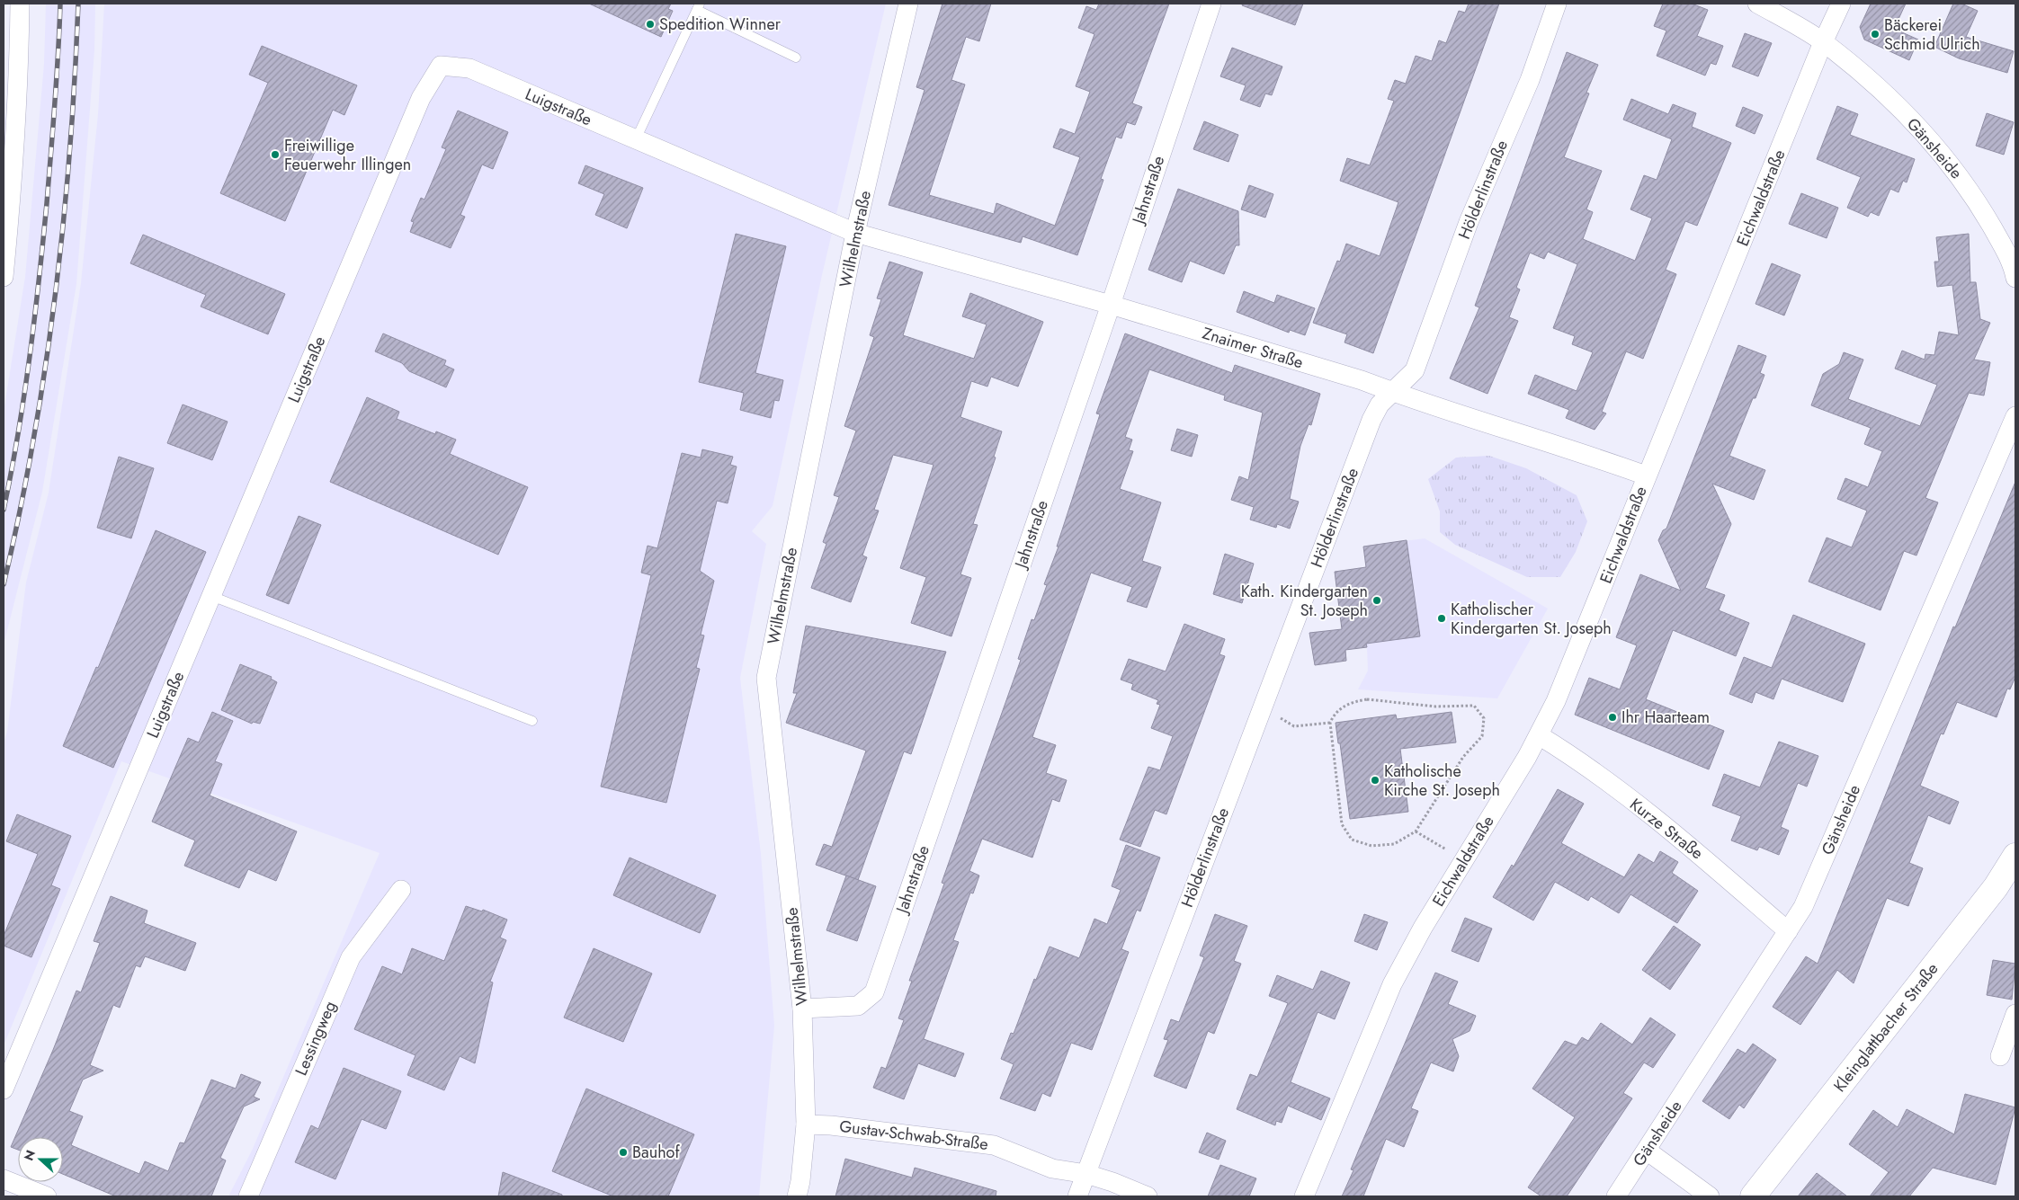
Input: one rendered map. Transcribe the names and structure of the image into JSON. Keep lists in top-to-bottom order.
{
  "streets": {
    "street": [
      "Luigstraße",
      "Gänsheide",
      "Jahnstraße",
      "Hölderlinstraße",
      "Eichwaldstraße",
      "Wilhelmstraße",
      "Znaimer Straße",
      "Kurze Straße",
      "Kleinglattbacher Straße",
      "Lessingweg",
      "Gustav-Schwab-Straße"
    ]
  },
  "crossings": [
    ["Luigstraße", "Wilhelmstraße"],
    ["Luigstraße", "Znaimer Straße"],
    ["Gänsheide", "Eichwaldstraße"],
    ["Gänsheide", "Kurze Straße"],
    ["Jahnstraße", "Wilhelmstraße"],
    ["Jahnstraße", "Znaimer Straße"],
    ["Hölderlinstraße", "Znaimer Straße"],
    ["Hölderlinstraße", "Gustav-Schwab-Straße"],
    ["Eichwaldstraße", "Znaimer Straße"],
    ["Eichwaldstraße", "Kurze Straße"],
    ["Wilhelmstraße", "Znaimer Straße"],
    ["Wilhelmstraße", "Gustav-Schwab-Straße"]
  ],
  "places": [
    "Spedition Winner",
    "Bäckerei Schmid Ulrich",
    "Freiwillige Feuerwehr Illingen",
    "Kath. Kindergarten St. Joseph",
    "Katholischer Kindergarten St. Joseph",
    "Ihr Haarteam",
    "Katholische Kirche St. Joseph",
    "Bauhof"
  ],
  "north": "left"
}
